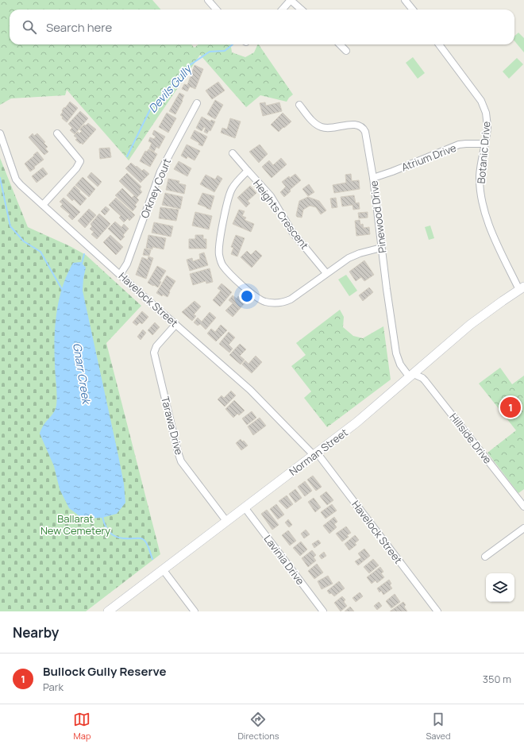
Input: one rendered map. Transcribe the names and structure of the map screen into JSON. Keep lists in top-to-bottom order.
{
  "streets": {
    "street": [
      "Botanic Drive",
      "Atrium Drive",
      "Orkney Court",
      "Heights Crescent",
      "Pinewood Drive",
      "Havelock Street",
      "Tarawa Drive",
      "Hillside Drive",
      "Norman Street",
      "Lavinia Drive"
    ]
  },
  "crossings": [
    ["Botanic Drive", "Atrium Drive"],
    ["Botanic Drive", "Norman Street"],
    ["Atrium Drive", "Pinewood Drive"],
    ["Orkney Court", "Havelock Street"],
    ["Heights Crescent", "Pinewood Drive"],
    ["Pinewood Drive", "Hillside Drive"],
    ["Pinewood Drive", "Norman Street"],
    ["Havelock Street", "Tarawa Drive"],
    ["Havelock Street", "Norman Street"],
    ["Tarawa Drive", "Norman Street"],
    ["Hillside Drive", "Norman Street"],
    ["Norman Street", "Lavinia Drive"]
  ],
  "water": ["Devils Gully", "Gnarr Creek"],
  "parks": ["Ballarat New Cemetery"],
  "page": {
    "search": "Search here",
    "pins": "1",
    "heading": "Nearby",
    "list": [
      {
        "mark": "1",
        "name": "Bullock Gully Reserve",
        "note": "Park",
        "value": "350 m"
      }
    ],
    "nav": ["Map", "Directions", "Saved"]
  }
}
